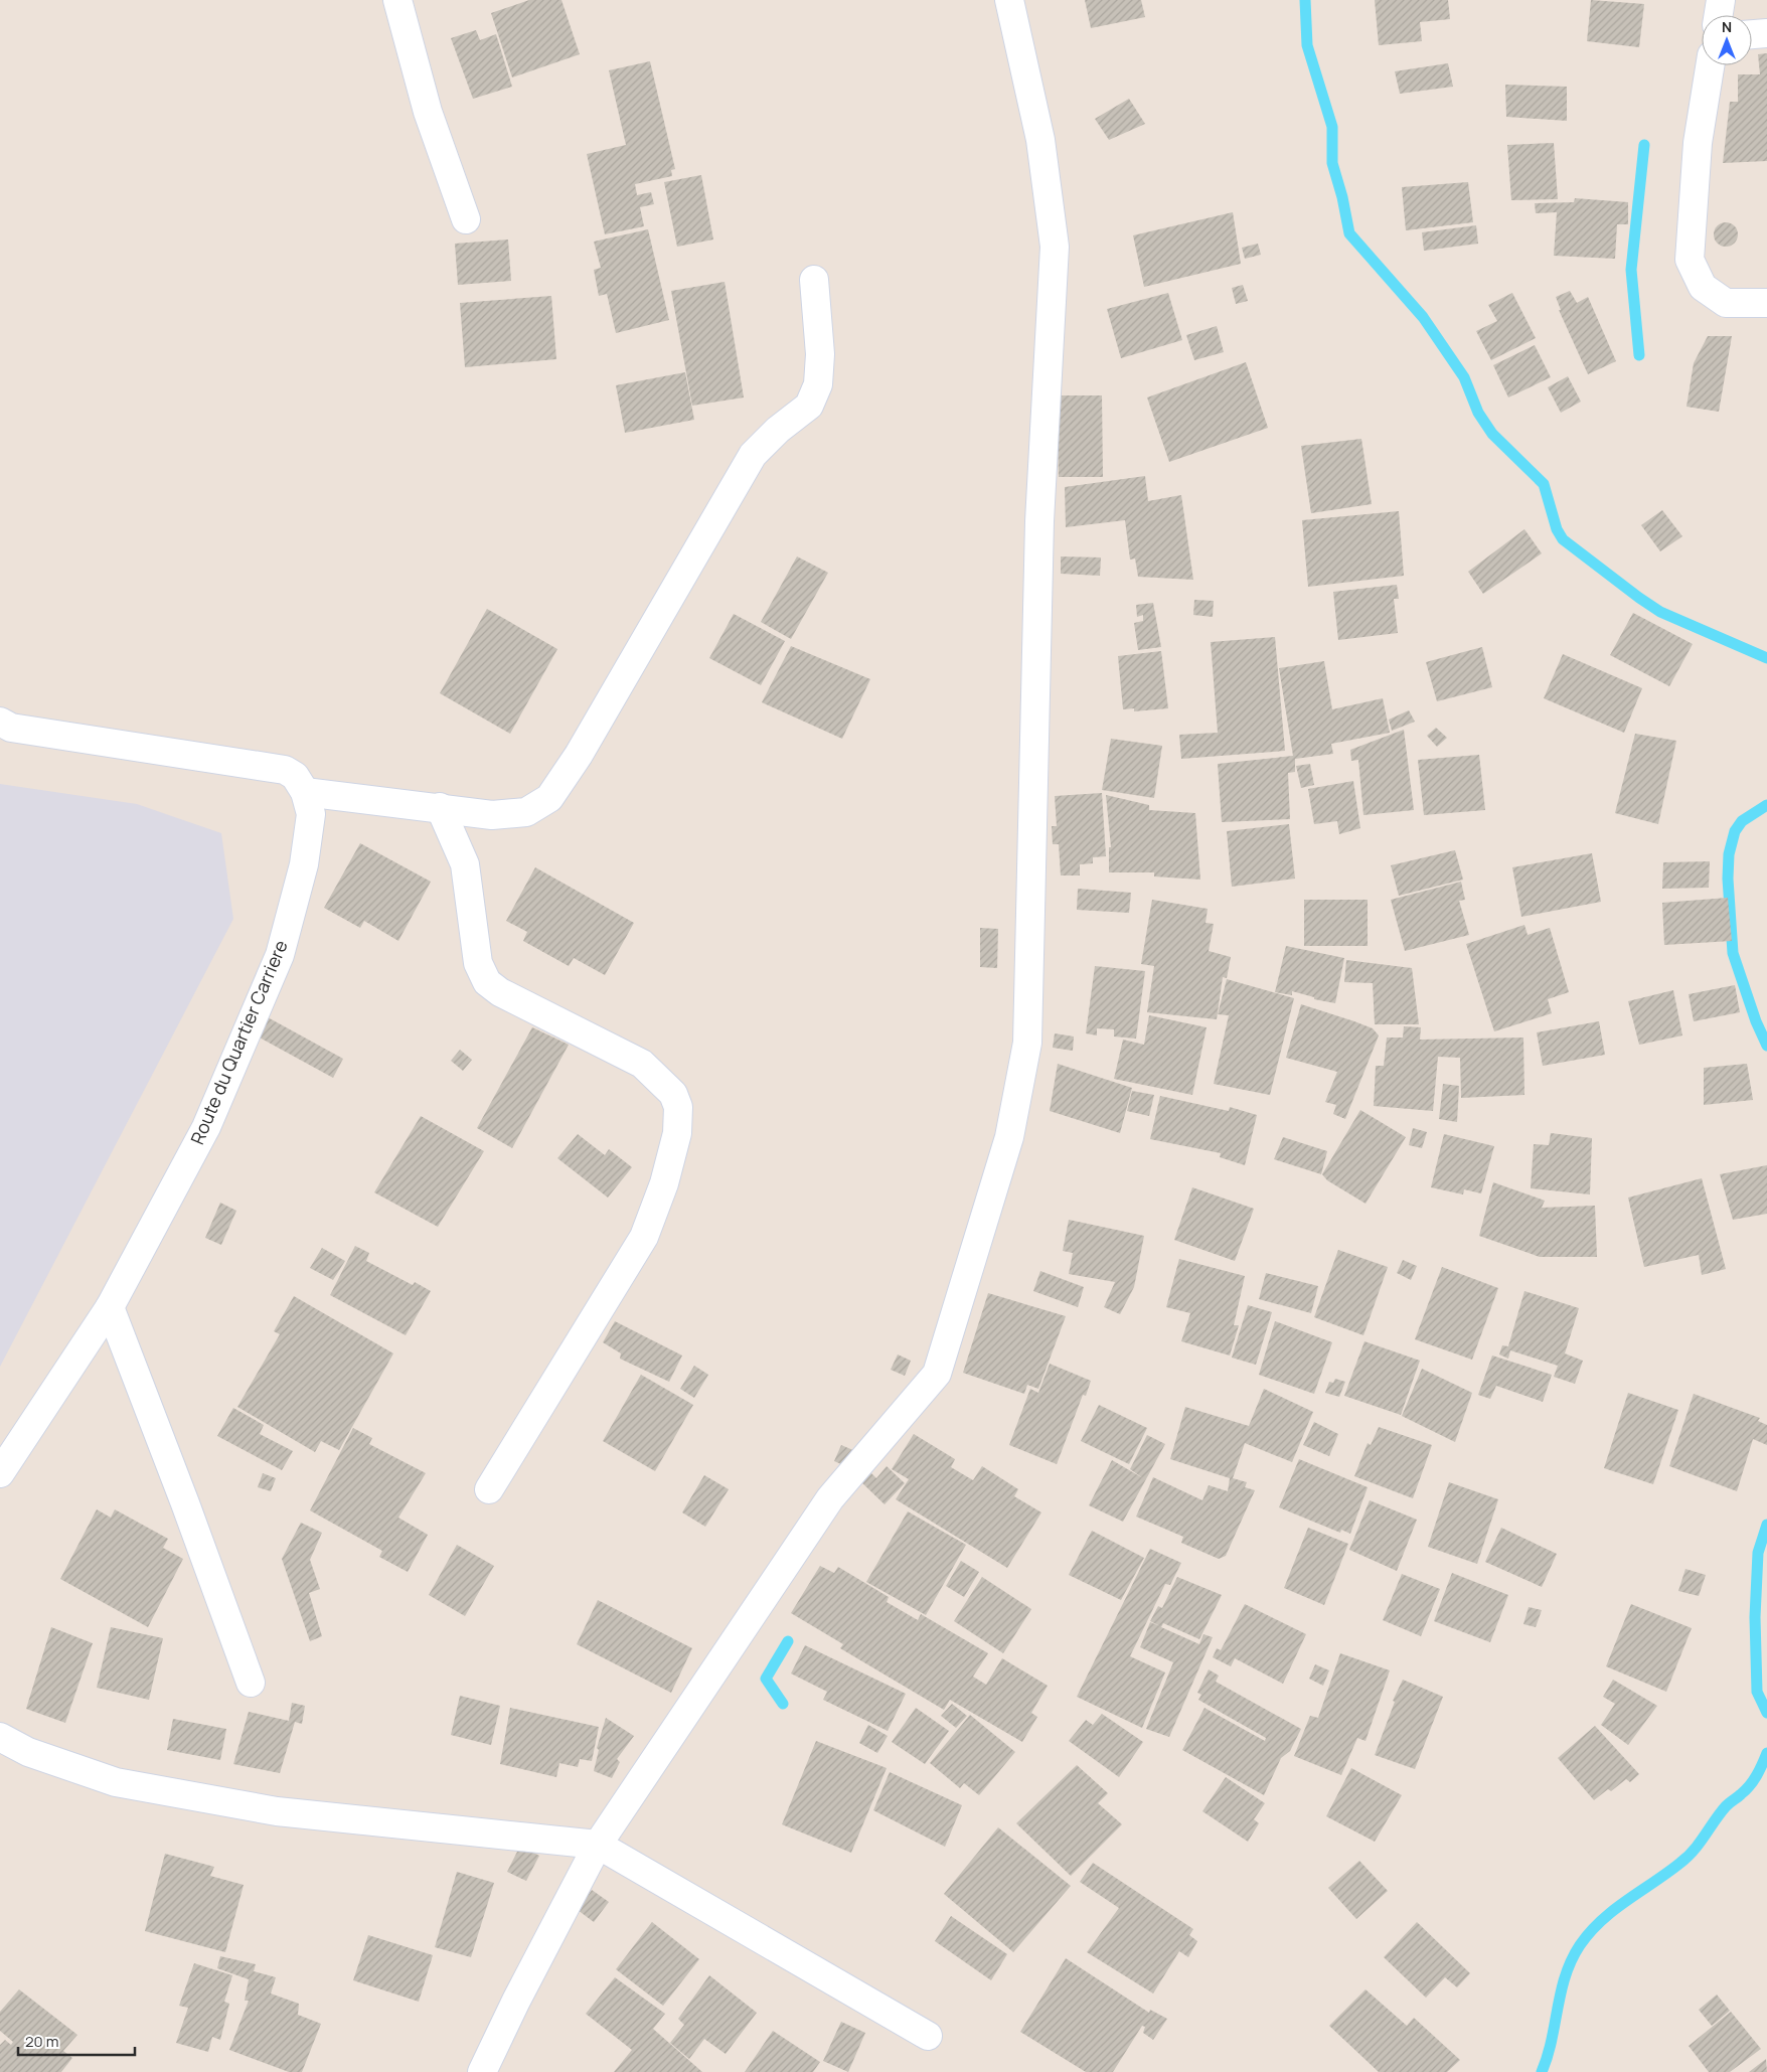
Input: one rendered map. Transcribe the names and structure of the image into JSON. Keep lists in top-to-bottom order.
{
  "streets": {
    "street": ["Route du Quartier Carriere"]
  },
  "scale_bar": "20 m",
  "north": "top"
}
